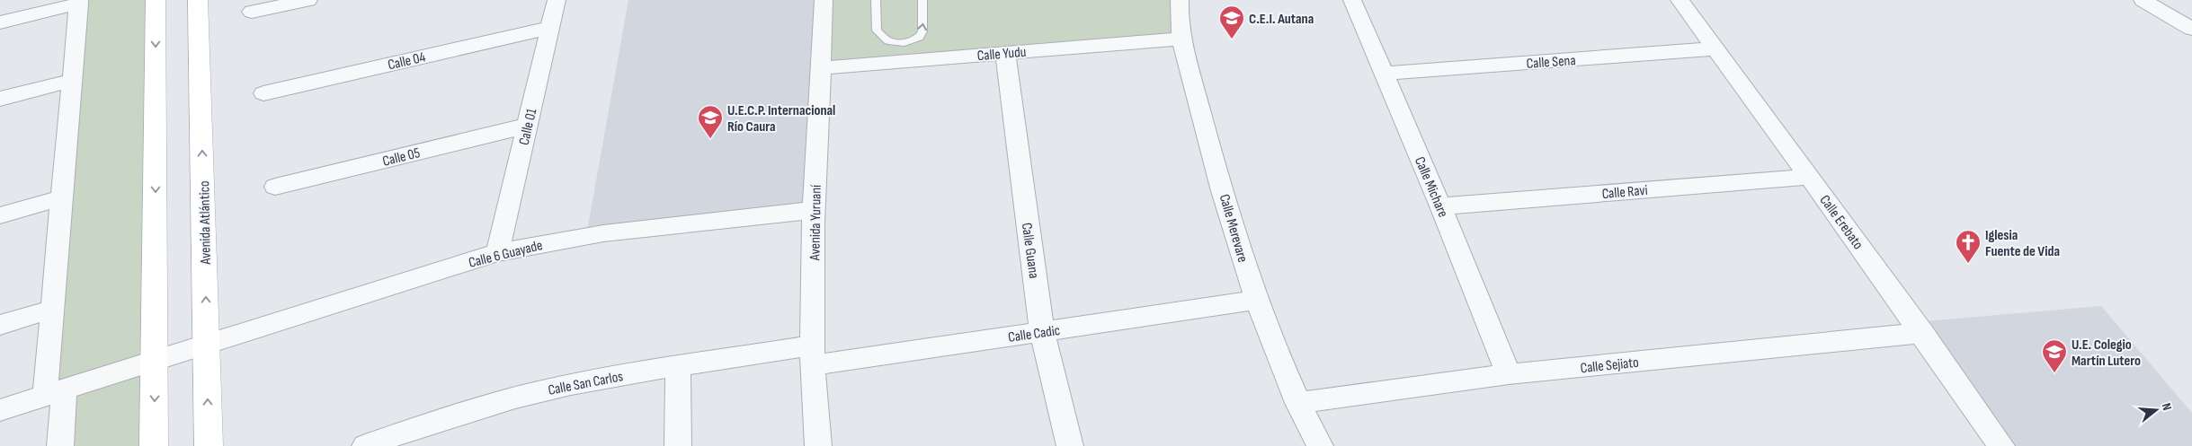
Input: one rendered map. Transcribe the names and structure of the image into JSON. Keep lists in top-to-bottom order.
{
  "streets": {
    "main road": ["Avenida Atlántico"],
    "street": [
      "Calle Yudu",
      "Calle 04",
      "Calle Sena",
      "Calle 01",
      "Calle 05",
      "Calle Michare",
      "Calle Ravi",
      "Calle Erebato",
      "Avenida Yuruaní",
      "Calle Merevare",
      "Calle Guana",
      "Calle 6 Guayade",
      "Calle Cadic",
      "Calle Sejiato",
      "Calle San Carlos"
    ]
  },
  "crossings": [
    ["Calle Yudu", "Avenida Yuruaní"],
    ["Calle Yudu", "Calle Merevare"],
    ["Calle Yudu", "Calle Guana"],
    ["Calle 04", "Calle 01"],
    ["Calle Sena", "Calle Michare"],
    ["Calle Sena", "Calle Erebato"],
    ["Calle 01", "Calle 05"],
    ["Calle 01", "Calle 6 Guayade"],
    ["Calle Michare", "Calle Ravi"],
    ["Calle Michare", "Calle Sejiato"],
    ["Calle Ravi", "Calle Erebato"],
    ["Calle Erebato", "Calle Sejiato"],
    ["Avenida Atlántico", "Calle 6 Guayade"],
    ["Avenida Yuruaní", "Calle 6 Guayade"],
    ["Avenida Yuruaní", "Calle Cadic"],
    ["Avenida Yuruaní", "Calle San Carlos"],
    ["Calle Merevare", "Calle Cadic"],
    ["Calle Merevare", "Calle Sejiato"],
    ["Calle Guana", "Calle Cadic"],
    ["Calle Cadic", "Calle San Carlos"]
  ],
  "places": {
    "school or university": ["C.E.I. Autana", "U.E.C.P. Internacional Río Caura", "U.E. Colegio Martín Lutero"],
    "church": ["Iglesia Fuente de Vida"]
  },
  "north": "right"
}
